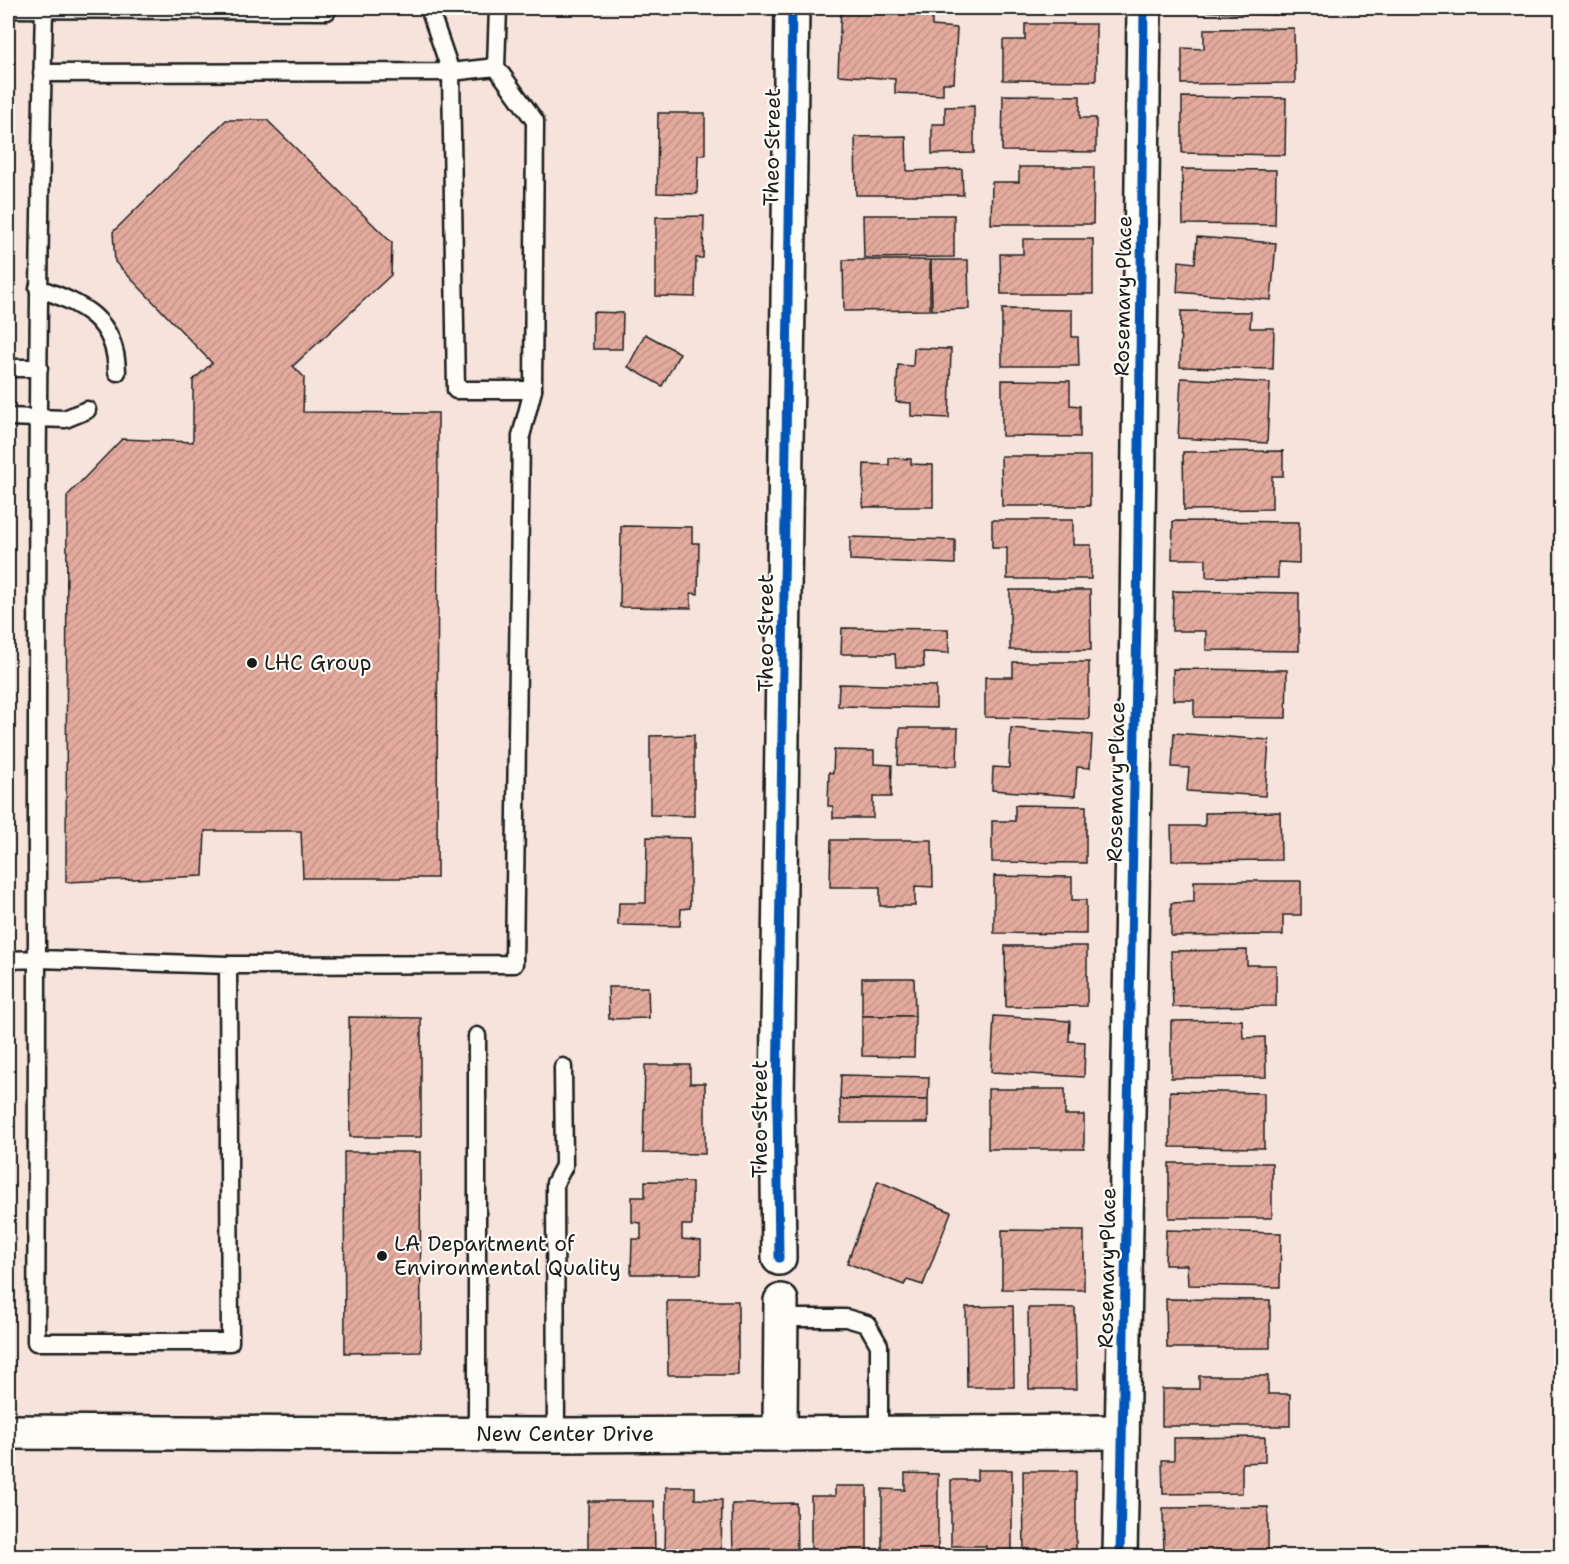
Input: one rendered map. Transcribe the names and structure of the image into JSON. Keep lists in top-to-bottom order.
{
  "streets": {
    "street": ["Theo Street", "Rosemary Place", "New Center Drive"]
  },
  "crossings": [
    ["Rosemary Place", "New Center Drive"]
  ],
  "places": ["LHC Group", "LA Department of Environmental Quality"]
}
